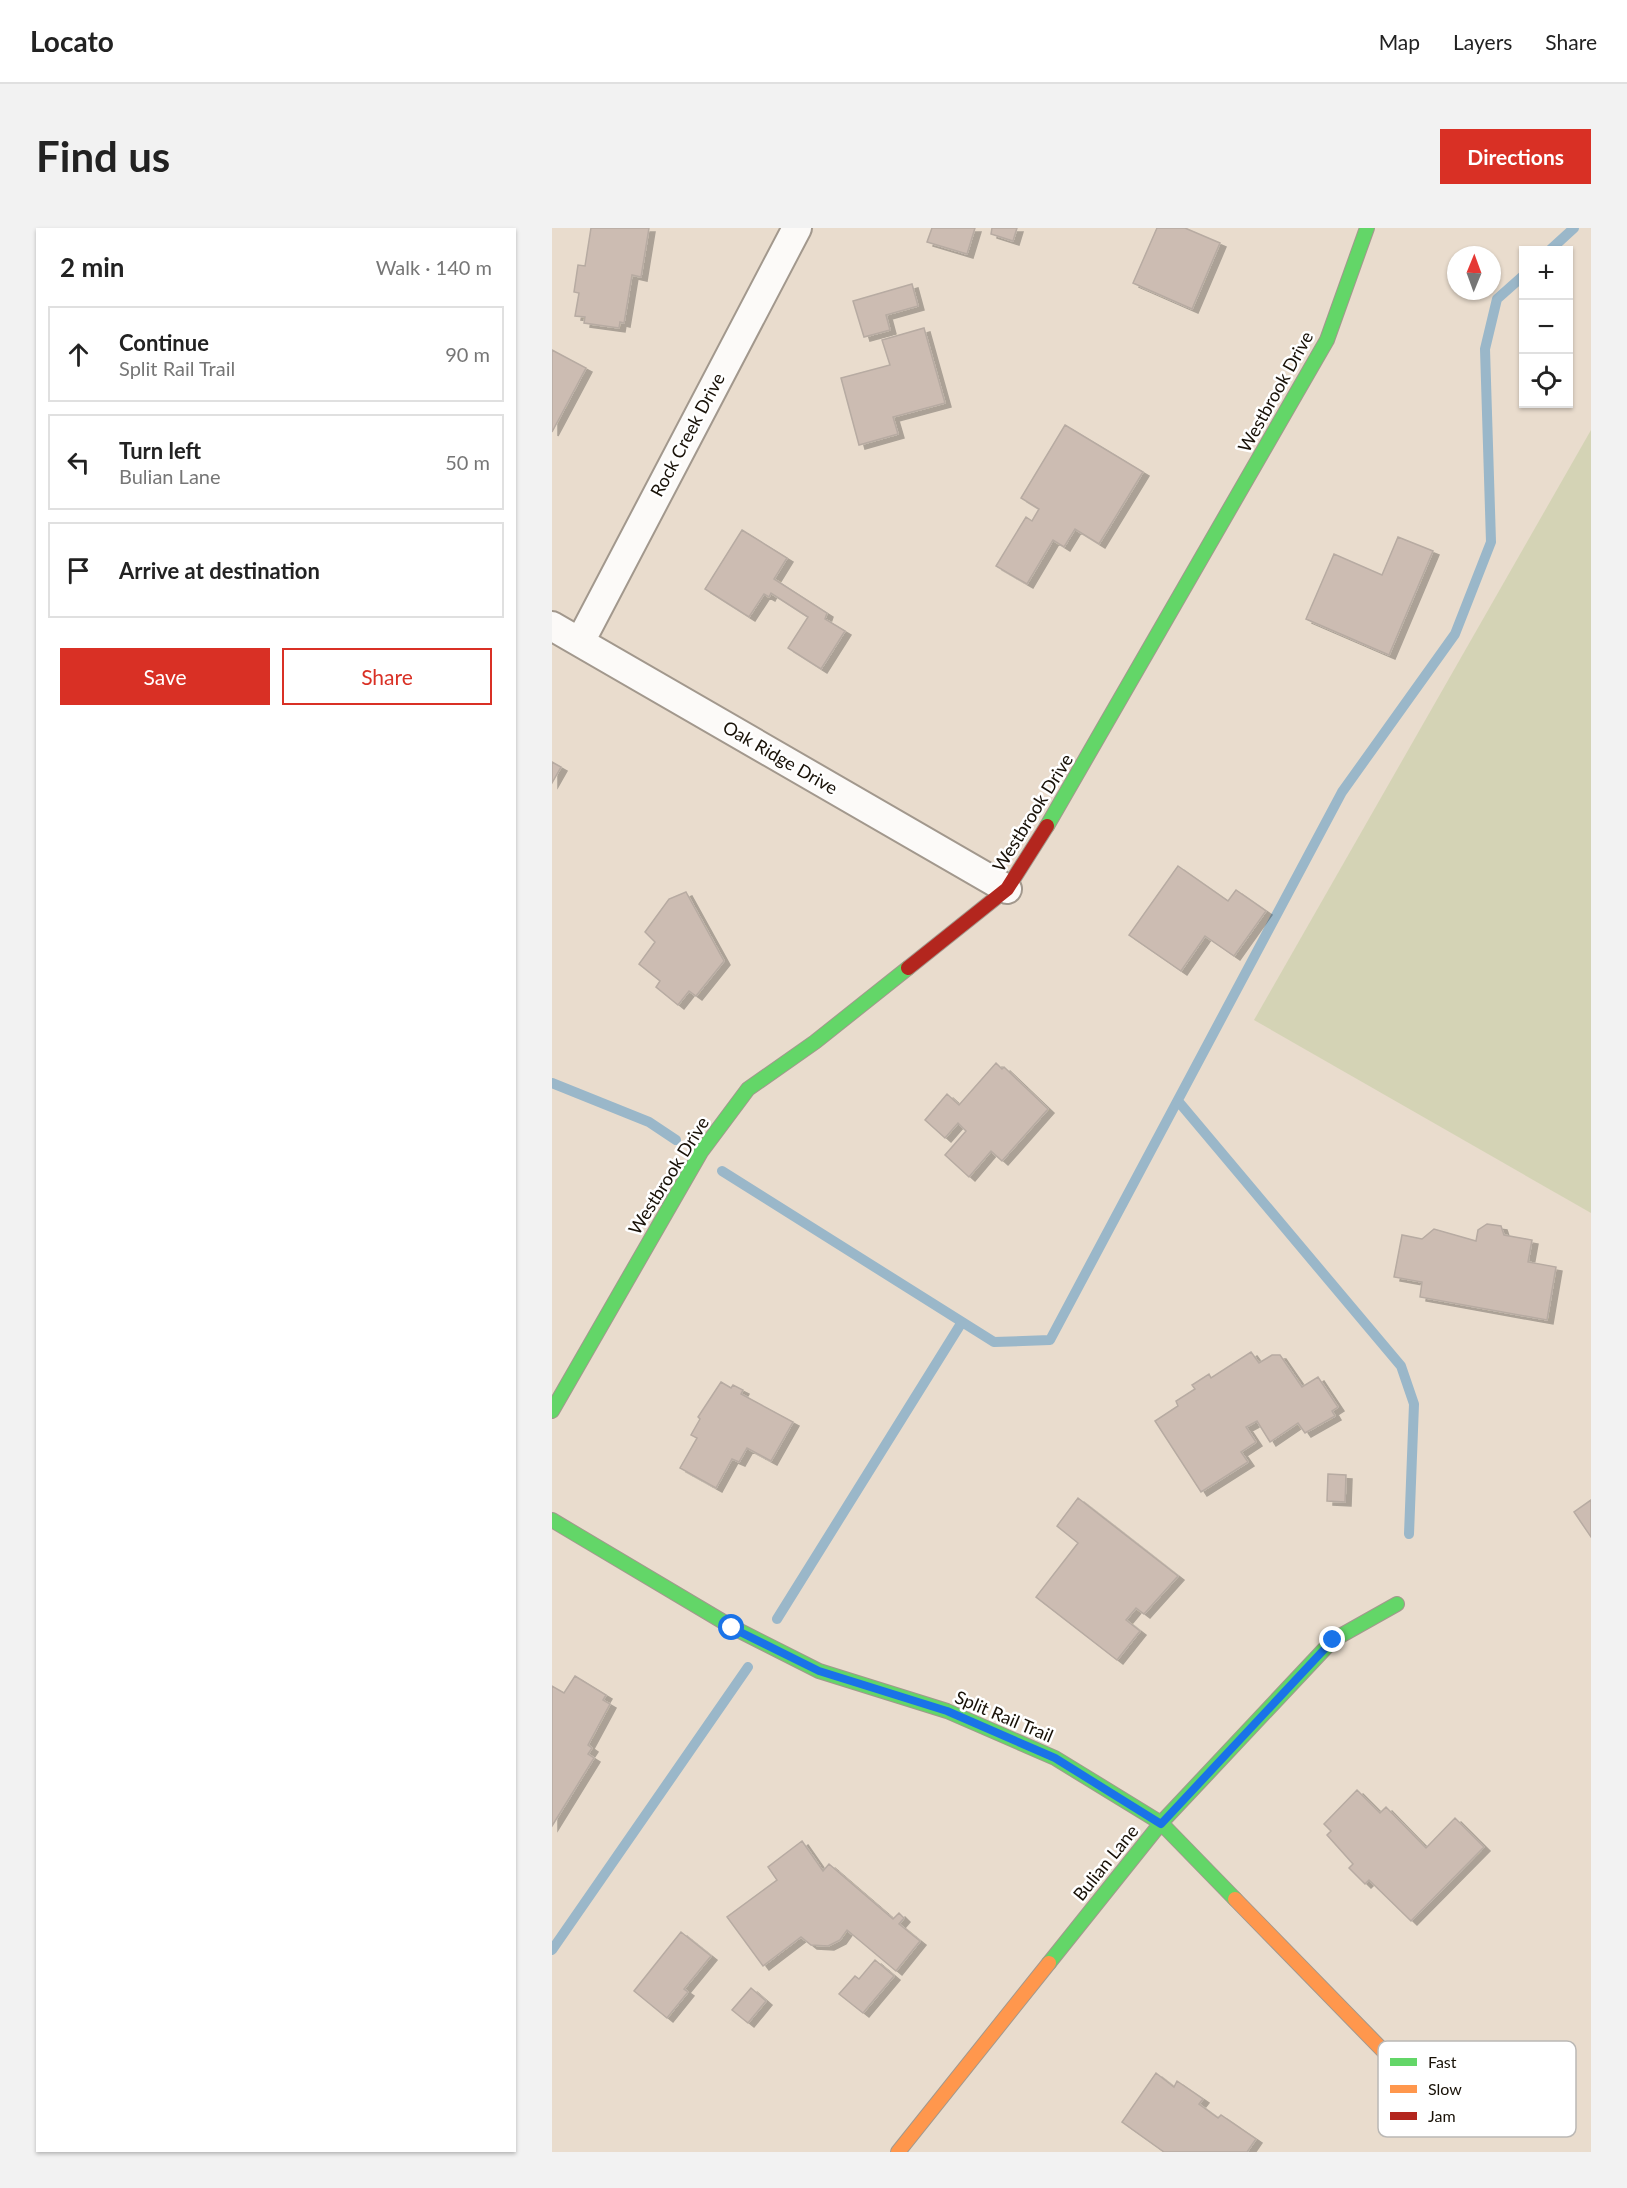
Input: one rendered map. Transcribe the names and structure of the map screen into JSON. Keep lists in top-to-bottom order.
{
  "streets": {
    "street": [
      "Westbrook Drive",
      "Rock Creek Drive",
      "Oak Ridge Drive",
      "Split Rail Trail",
      "Bulian Lane"
    ]
  },
  "crossings": [
    ["Westbrook Drive", "Oak Ridge Drive"],
    ["Rock Creek Drive", "Oak Ridge Drive"],
    ["Split Rail Trail", "Bulian Lane"]
  ],
  "legend": ["Fast", "Slow", "Jam"],
  "north": "top",
  "page": {
    "header": "Locato",
    "nav": ["Map", "Layers", "Share"],
    "buttons": [
      "Directions",
      ["Save", "Share"]
    ],
    "title": "Find us",
    "heading": ["2 min", "Walk · 140 m"],
    "map_buttons": ["+", "−"],
    "list": [
      ["Continue", "Split Rail Trail", "90 m"],
      ["Turn left", "Bulian Lane", "50 m"],
      "Arrive at destination"
    ]
  }
}
